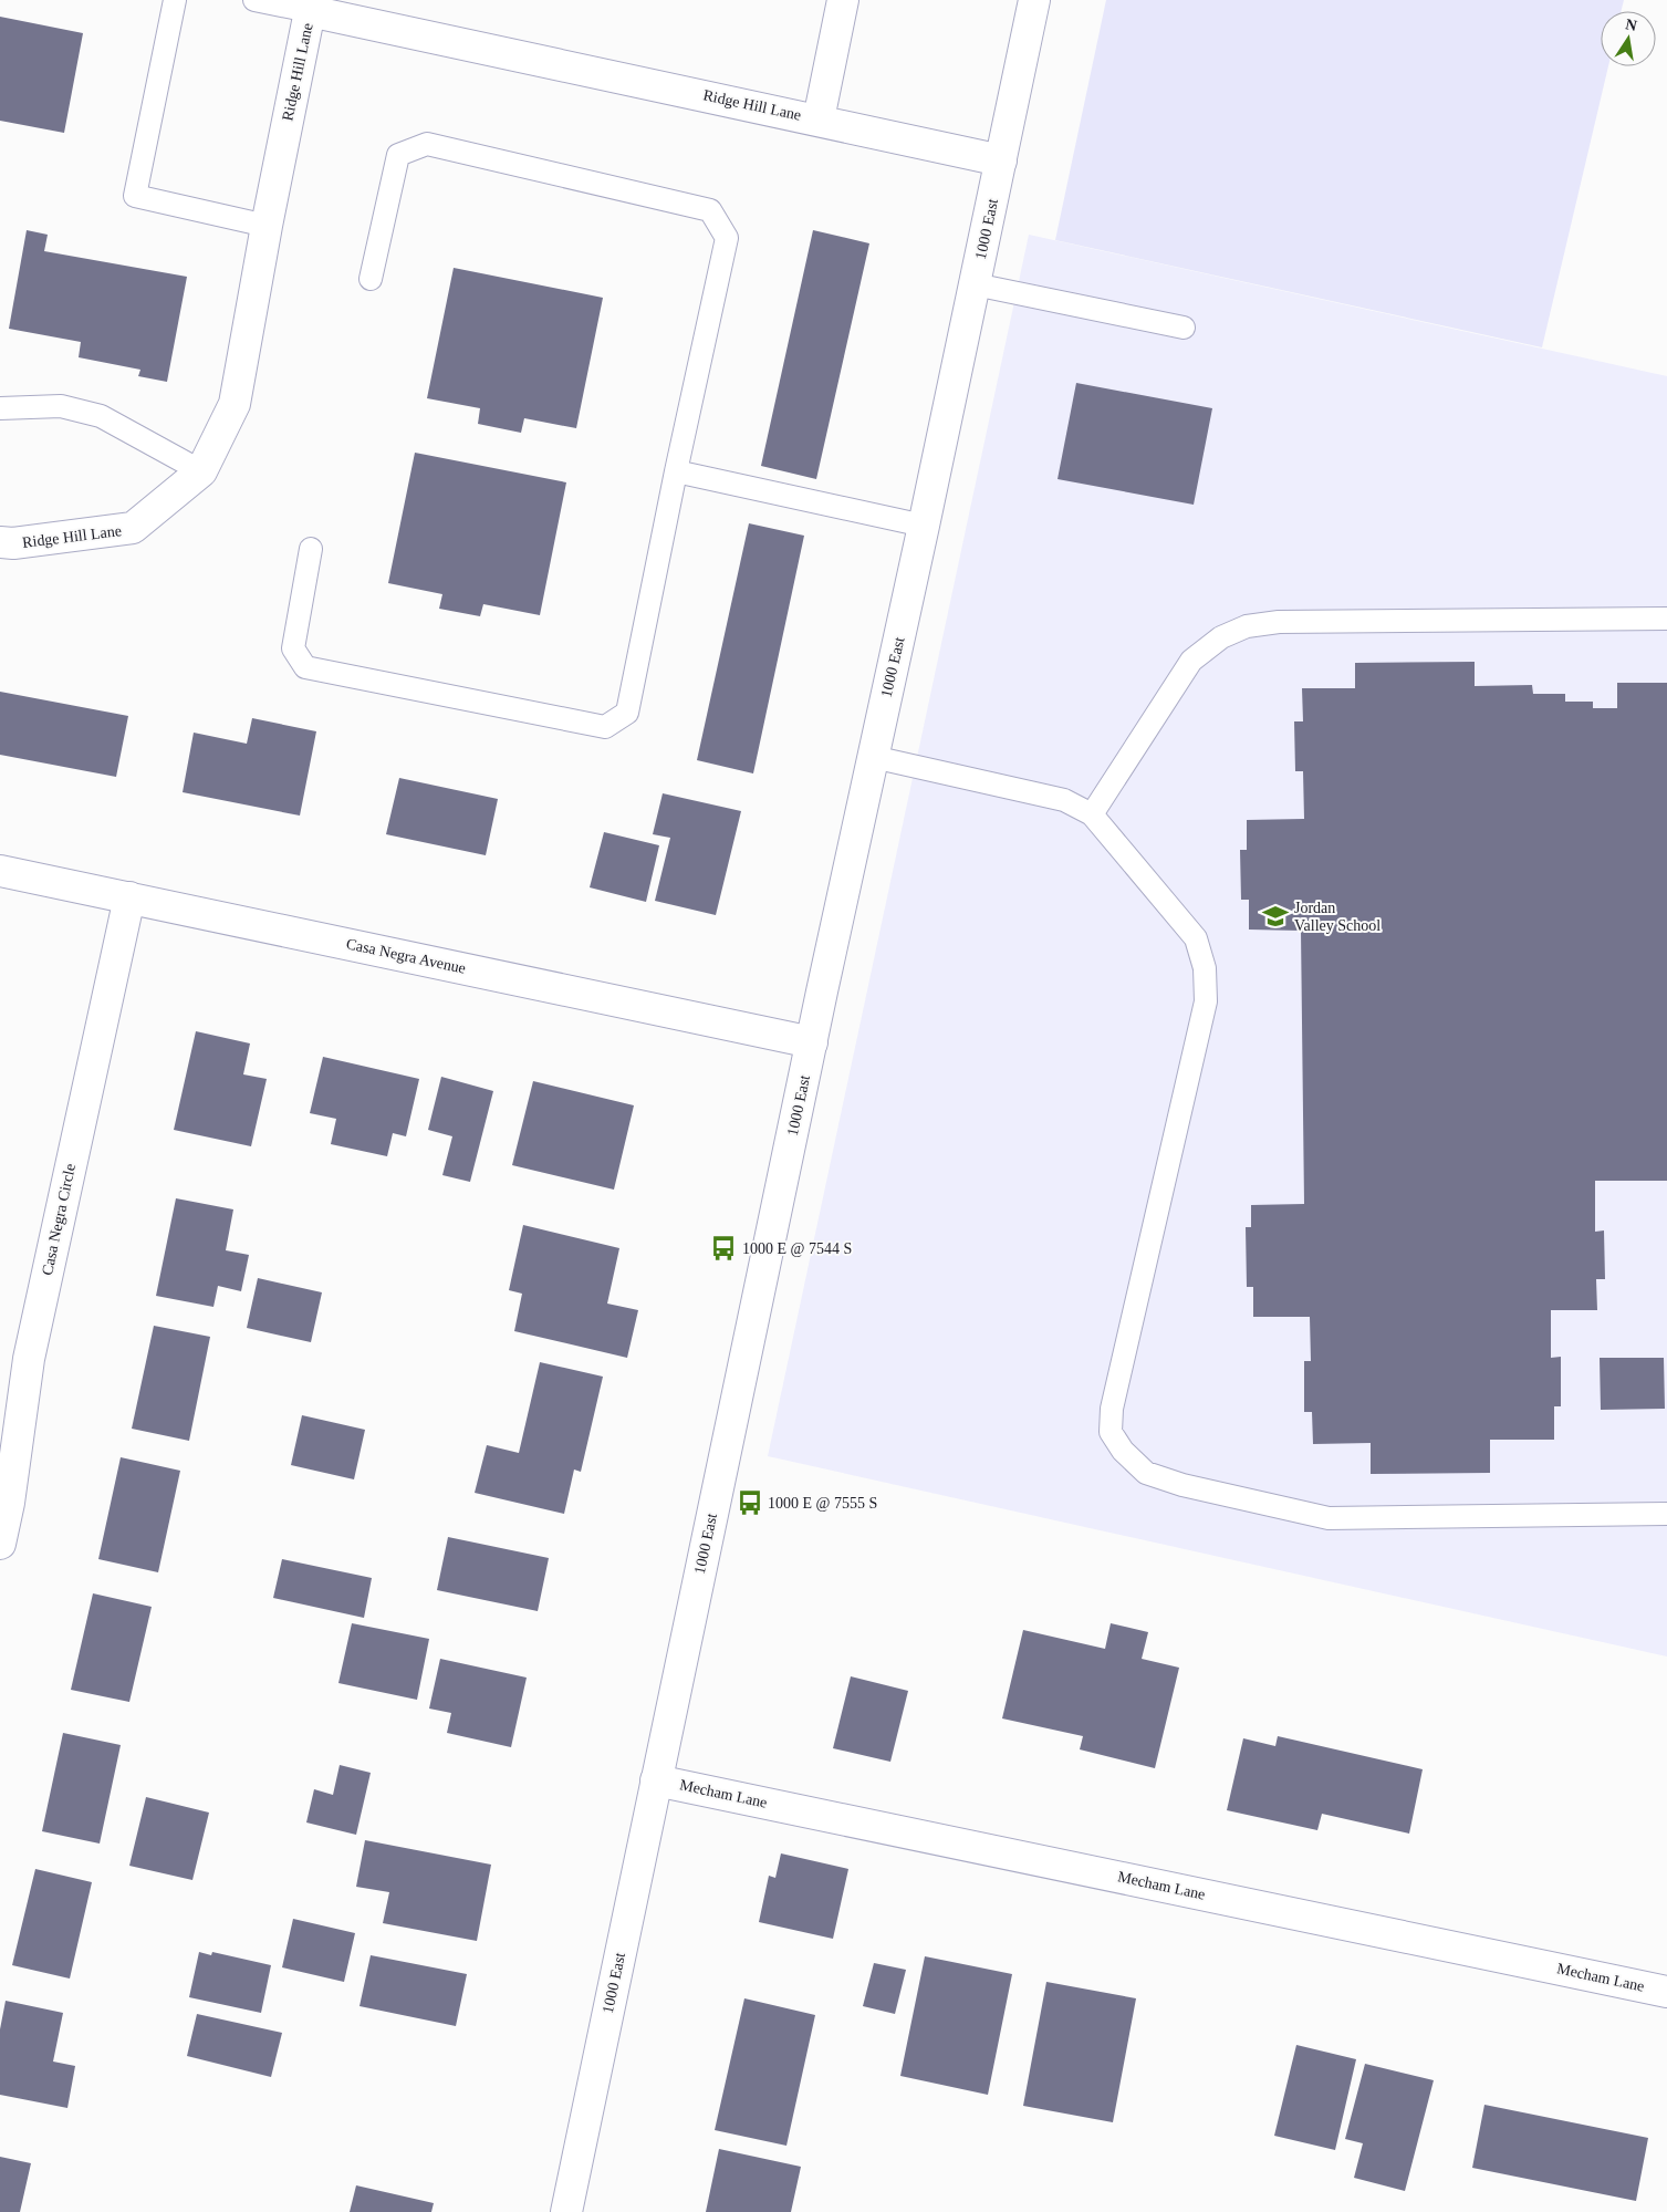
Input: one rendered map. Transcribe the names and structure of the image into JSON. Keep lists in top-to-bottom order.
{
  "streets": {
    "street": [
      "Ridge Hill Lane",
      "1000 East",
      "Casa Negra Avenue",
      "Casa Negra Circle",
      "Mecham Lane"
    ]
  },
  "crossings": [
    ["Ridge Hill Lane", "1000 East"],
    ["1000 East", "Casa Negra Avenue"],
    ["1000 East", "Mecham Lane"],
    ["Casa Negra Avenue", "Casa Negra Circle"]
  ],
  "places": {
    "school or university": ["Jordan Valley School"],
    "bus stop": ["1000 E @ 7544 S", "1000 E @ 7555 S"]
  },
  "north": "top"
}
